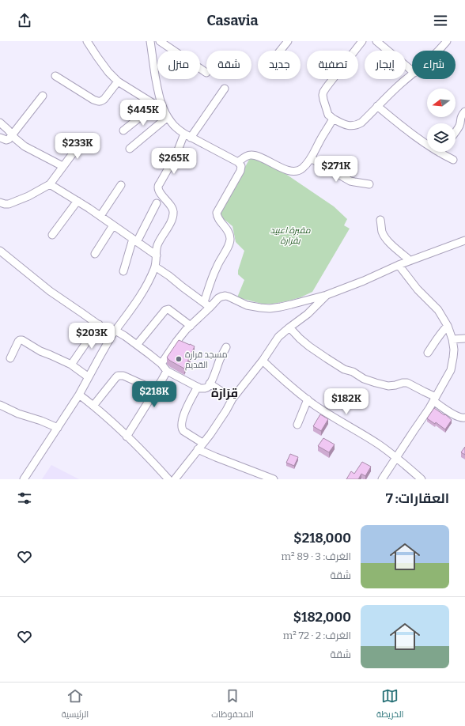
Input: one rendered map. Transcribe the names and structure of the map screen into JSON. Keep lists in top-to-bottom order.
{
  "districts": ["قِرَارَة"],
  "parks": ["مقبرة اعبيد بقرارة"],
  "places": ["مسجد قرارة القديم"],
  "north": "left",
  "page": {
    "header": "Casavia",
    "chip": [
      "شراء",
      "إيجار",
      "تصفية",
      "جديد",
      "شقة",
      "منزل"
    ],
    "price": [
      "$445K",
      "$233K",
      "$265K",
      "$271K",
      "$203K",
      "$218K",
      "$182K"
    ],
    "heading": "العقارات: 7",
    "list": [
      {
        "name": "$218,000",
        "note": "الغرف: 3 · 89 m² · شقة"
      },
      {
        "name": "$182,000",
        "note": "الغرف: 2 · 72 m² · شقة"
      }
    ],
    "tabs": ["الخريطة", "المحفوظات", "الرئيسية"]
  }
}
